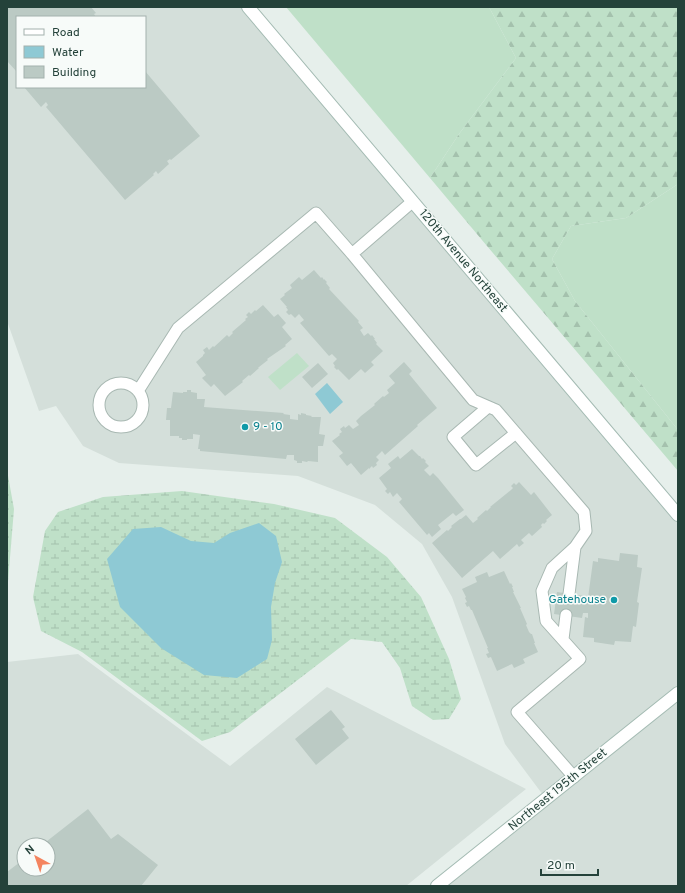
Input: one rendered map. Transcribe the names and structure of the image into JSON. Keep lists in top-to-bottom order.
{
  "streets": {
    "main road": ["120th Avenue Northeast", "Northeast 195th Street"]
  },
  "places": ["9 - 10", "Gatehouse"],
  "legend": ["Road", "Water", "Building"],
  "scale_bar": "20 m",
  "north": "top left"
}
